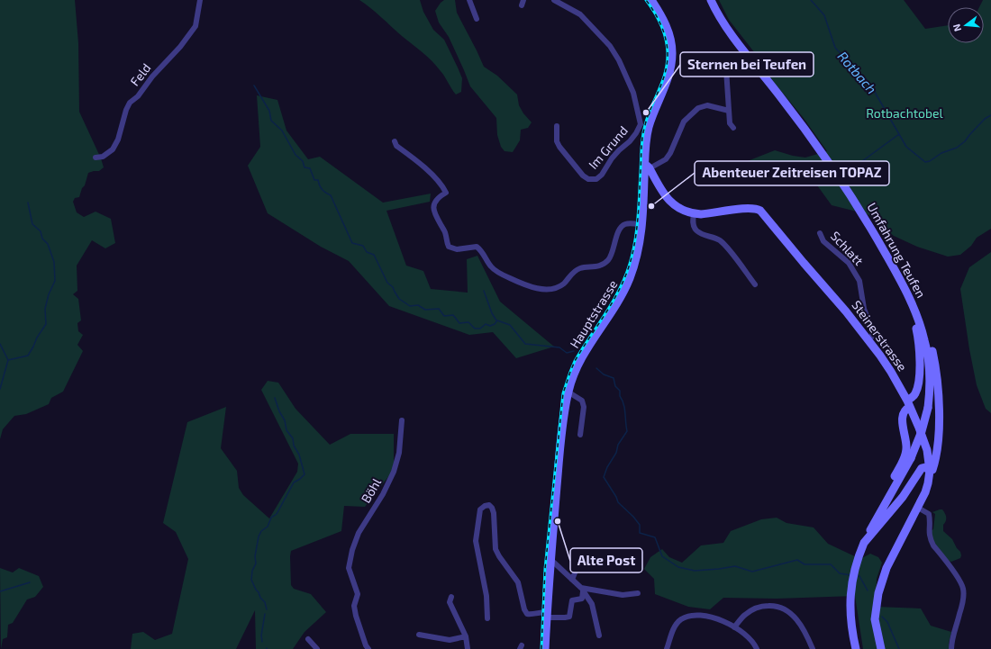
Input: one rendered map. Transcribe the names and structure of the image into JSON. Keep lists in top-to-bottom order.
{
  "streets": {
    "main road": ["Umfahrung Teufen", "Hauptstrasse", "Steinerstrasse"],
    "street": [
      "Feld",
      "Im Grund",
      "Schlatt",
      "Böhl"
    ]
  },
  "crossings": [
    ["Schlatt", "Steinerstrasse"],
    ["Hauptstrasse", "Steinerstrasse"]
  ],
  "water": ["Rotbach"],
  "parks": ["Rotbachtobel"],
  "places": ["Sternen bei Teufen", "Abenteuer Zeitreisen TOPAZ", "Alte Post"],
  "north": "left"
}
